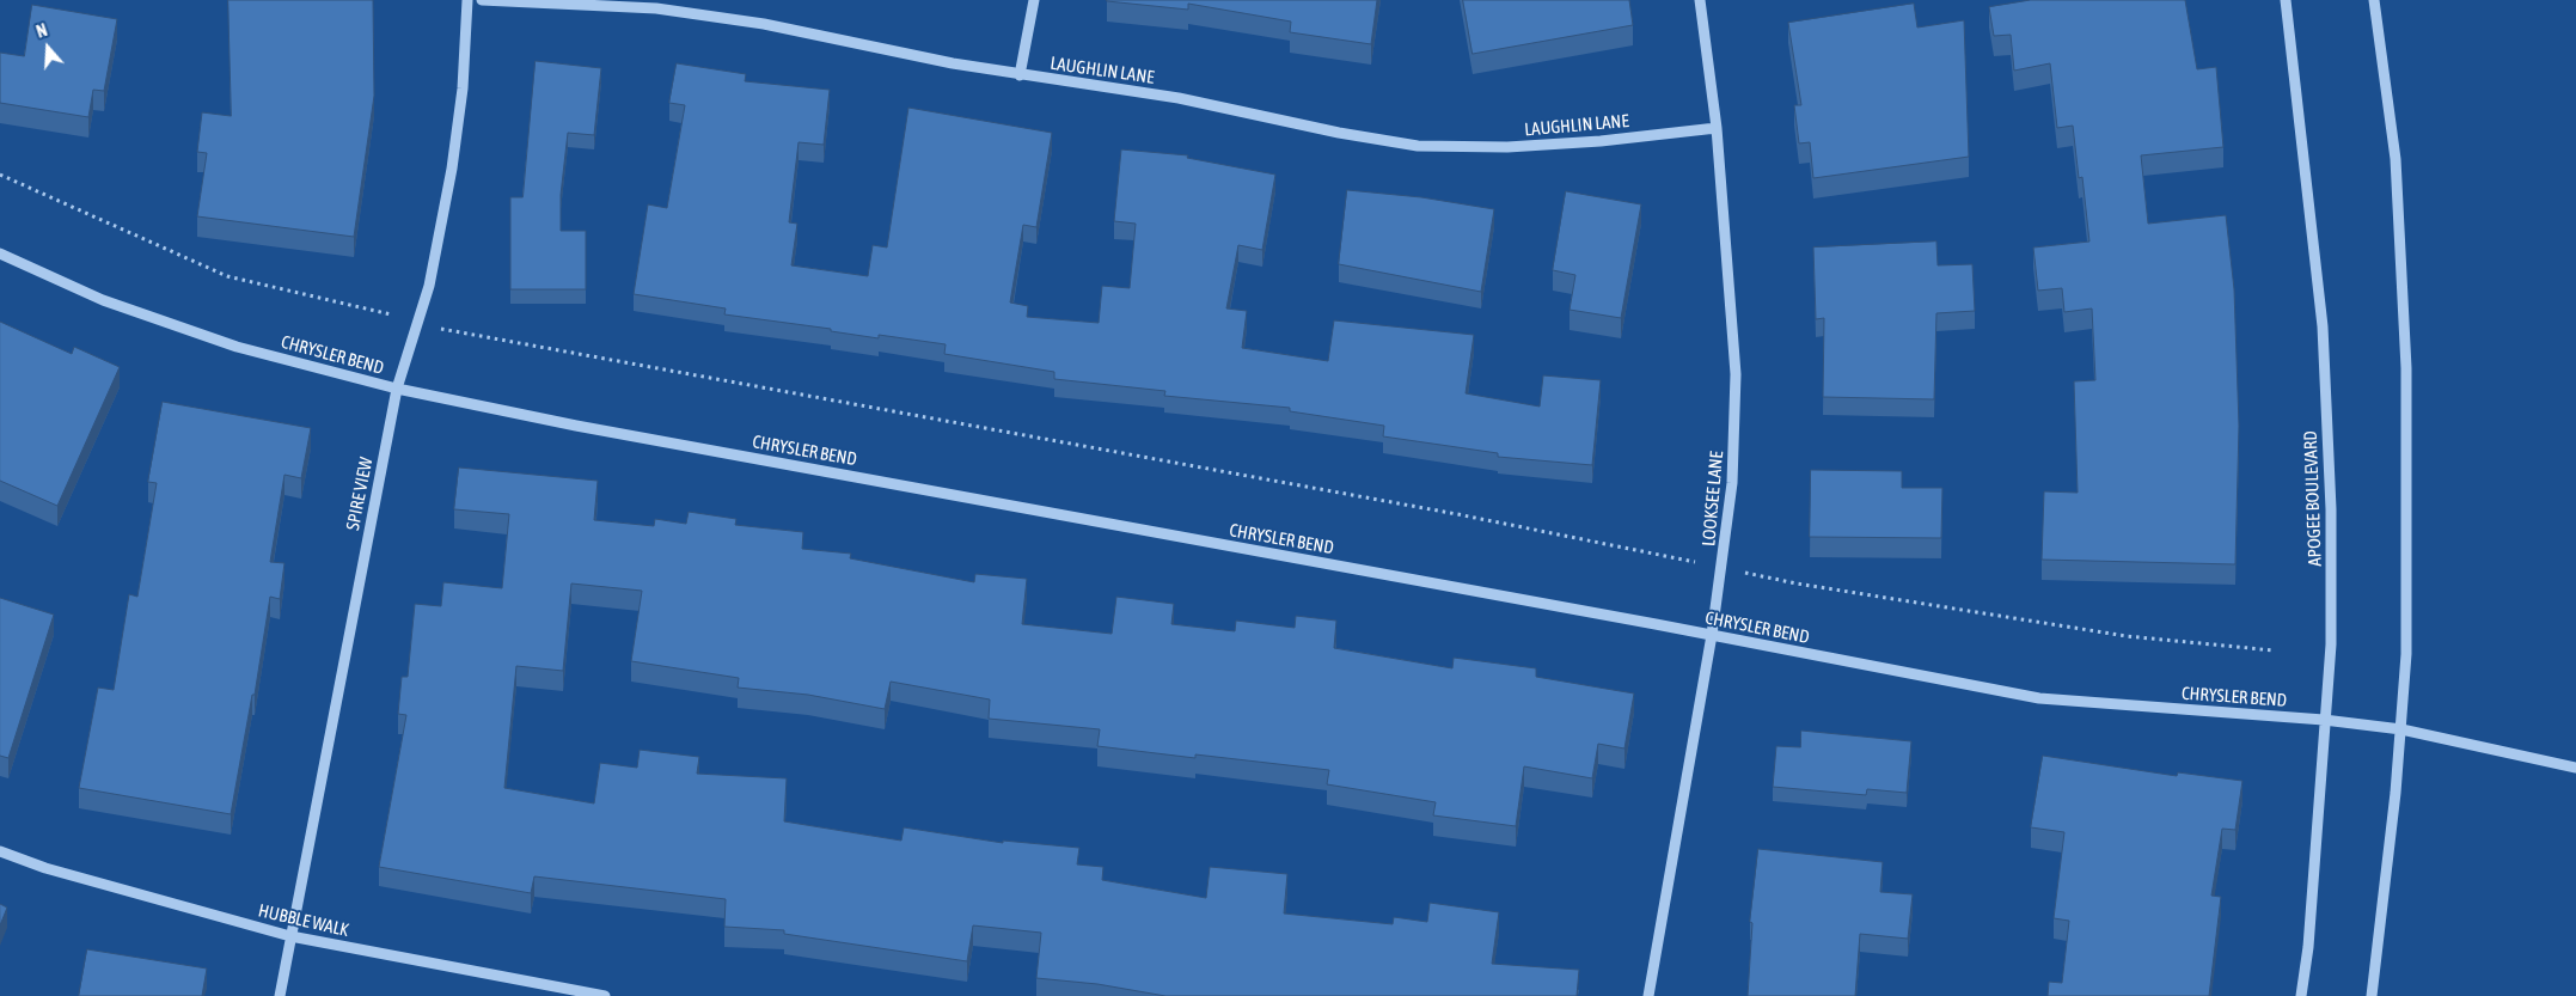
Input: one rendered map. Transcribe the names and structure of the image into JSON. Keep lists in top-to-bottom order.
{
  "streets": {
    "street": [
      "LAUGHLIN LANE",
      "CHRYSLER BEND",
      "SPIRE VIEW",
      "LOOKSEE LANE",
      "APOGEE BOULEVARD",
      "HUBBLE WALK"
    ]
  },
  "crossings": [
    ["LAUGHLIN LANE", "LOOKSEE LANE"],
    ["CHRYSLER BEND", "SPIRE VIEW"],
    ["CHRYSLER BEND", "LOOKSEE LANE"],
    ["CHRYSLER BEND", "APOGEE BOULEVARD"],
    ["SPIRE VIEW", "HUBBLE WALK"]
  ],
  "north": "top"
}
